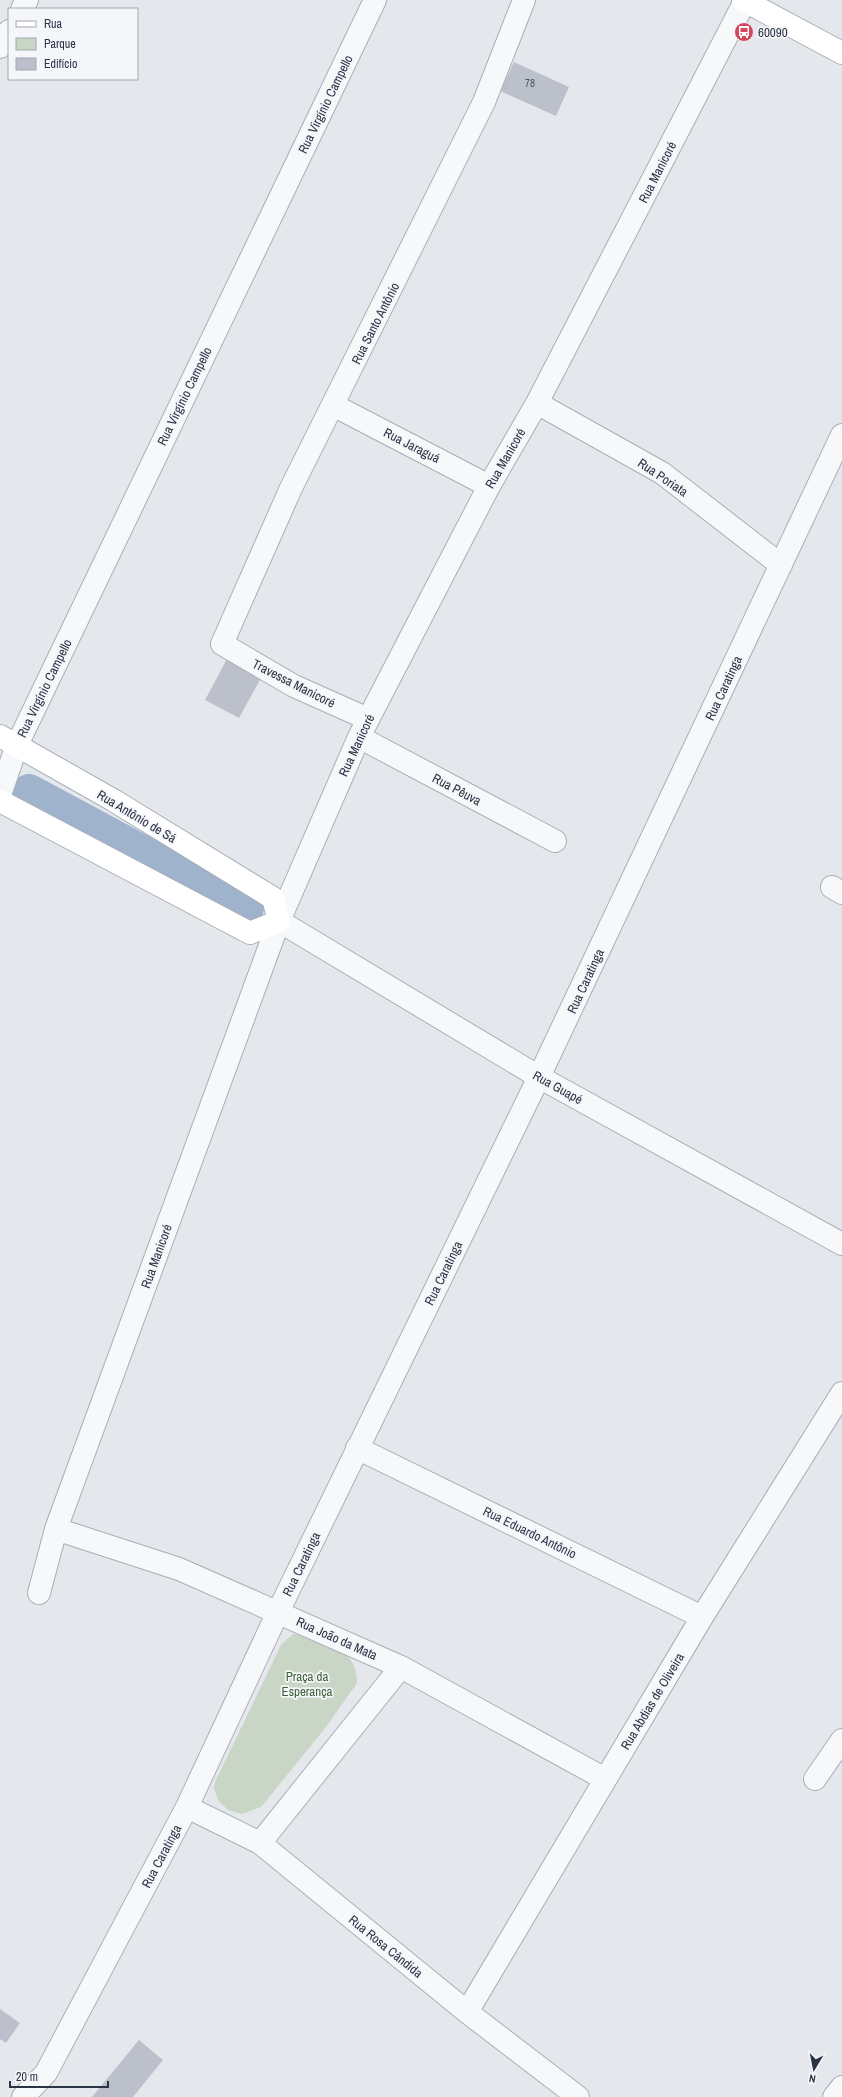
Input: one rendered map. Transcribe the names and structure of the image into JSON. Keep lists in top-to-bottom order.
{
  "streets": {
    "street": [
      "Rua Virgínio Campello",
      "Rua Manicoré",
      "Rua Santo Antônio",
      "Rua Jaraguá",
      "Rua Poriata",
      "Travessa Manicoré",
      "Rua Caratinga",
      "Rua Pêuva",
      "Rua Antônio de Sá",
      "Rua Guapé",
      "Rua Eduardo Antônio",
      "Rua João da Mata",
      "Rua Abdias de Oliveira",
      "Rua Rosa Cândida"
    ]
  },
  "crossings": [
    ["Rua Virgínio Campello", "Rua Antônio de Sá"],
    ["Rua Manicoré", "Rua Jaraguá"],
    ["Rua Manicoré", "Rua Poriata"],
    ["Rua Manicoré", "Travessa Manicoré"],
    ["Rua Manicoré", "Rua Pêuva"],
    ["Rua Manicoré", "Rua Antônio de Sá"],
    ["Rua Manicoré", "Rua Guapé"],
    ["Rua Manicoré", "Rua João da Mata"],
    ["Rua Santo Antônio", "Rua Jaraguá"],
    ["Rua Santo Antônio", "Travessa Manicoré"],
    ["Rua Poriata", "Rua Caratinga"],
    ["Travessa Manicoré", "Rua Pêuva"],
    ["Rua Caratinga", "Rua Guapé"],
    ["Rua Caratinga", "Rua Eduardo Antônio"],
    ["Rua Caratinga", "Rua João da Mata"],
    ["Rua Caratinga", "Rua Rosa Cândida"],
    ["Rua Antônio de Sá", "Rua Guapé"],
    ["Rua Eduardo Antônio", "Rua Abdias de Oliveira"],
    ["Rua João da Mata", "Rua Abdias de Oliveira"],
    ["Rua Abdias de Oliveira", "Rua Rosa Cândida"]
  ],
  "parks": ["Praça da Esperança"],
  "places": {
    "bus stop": ["60090"]
  },
  "house_numbers": ["78"],
  "legend": ["Rua", "Parque", "Edifício"],
  "scale_bar": "20 m",
  "north": "bottom"
}
